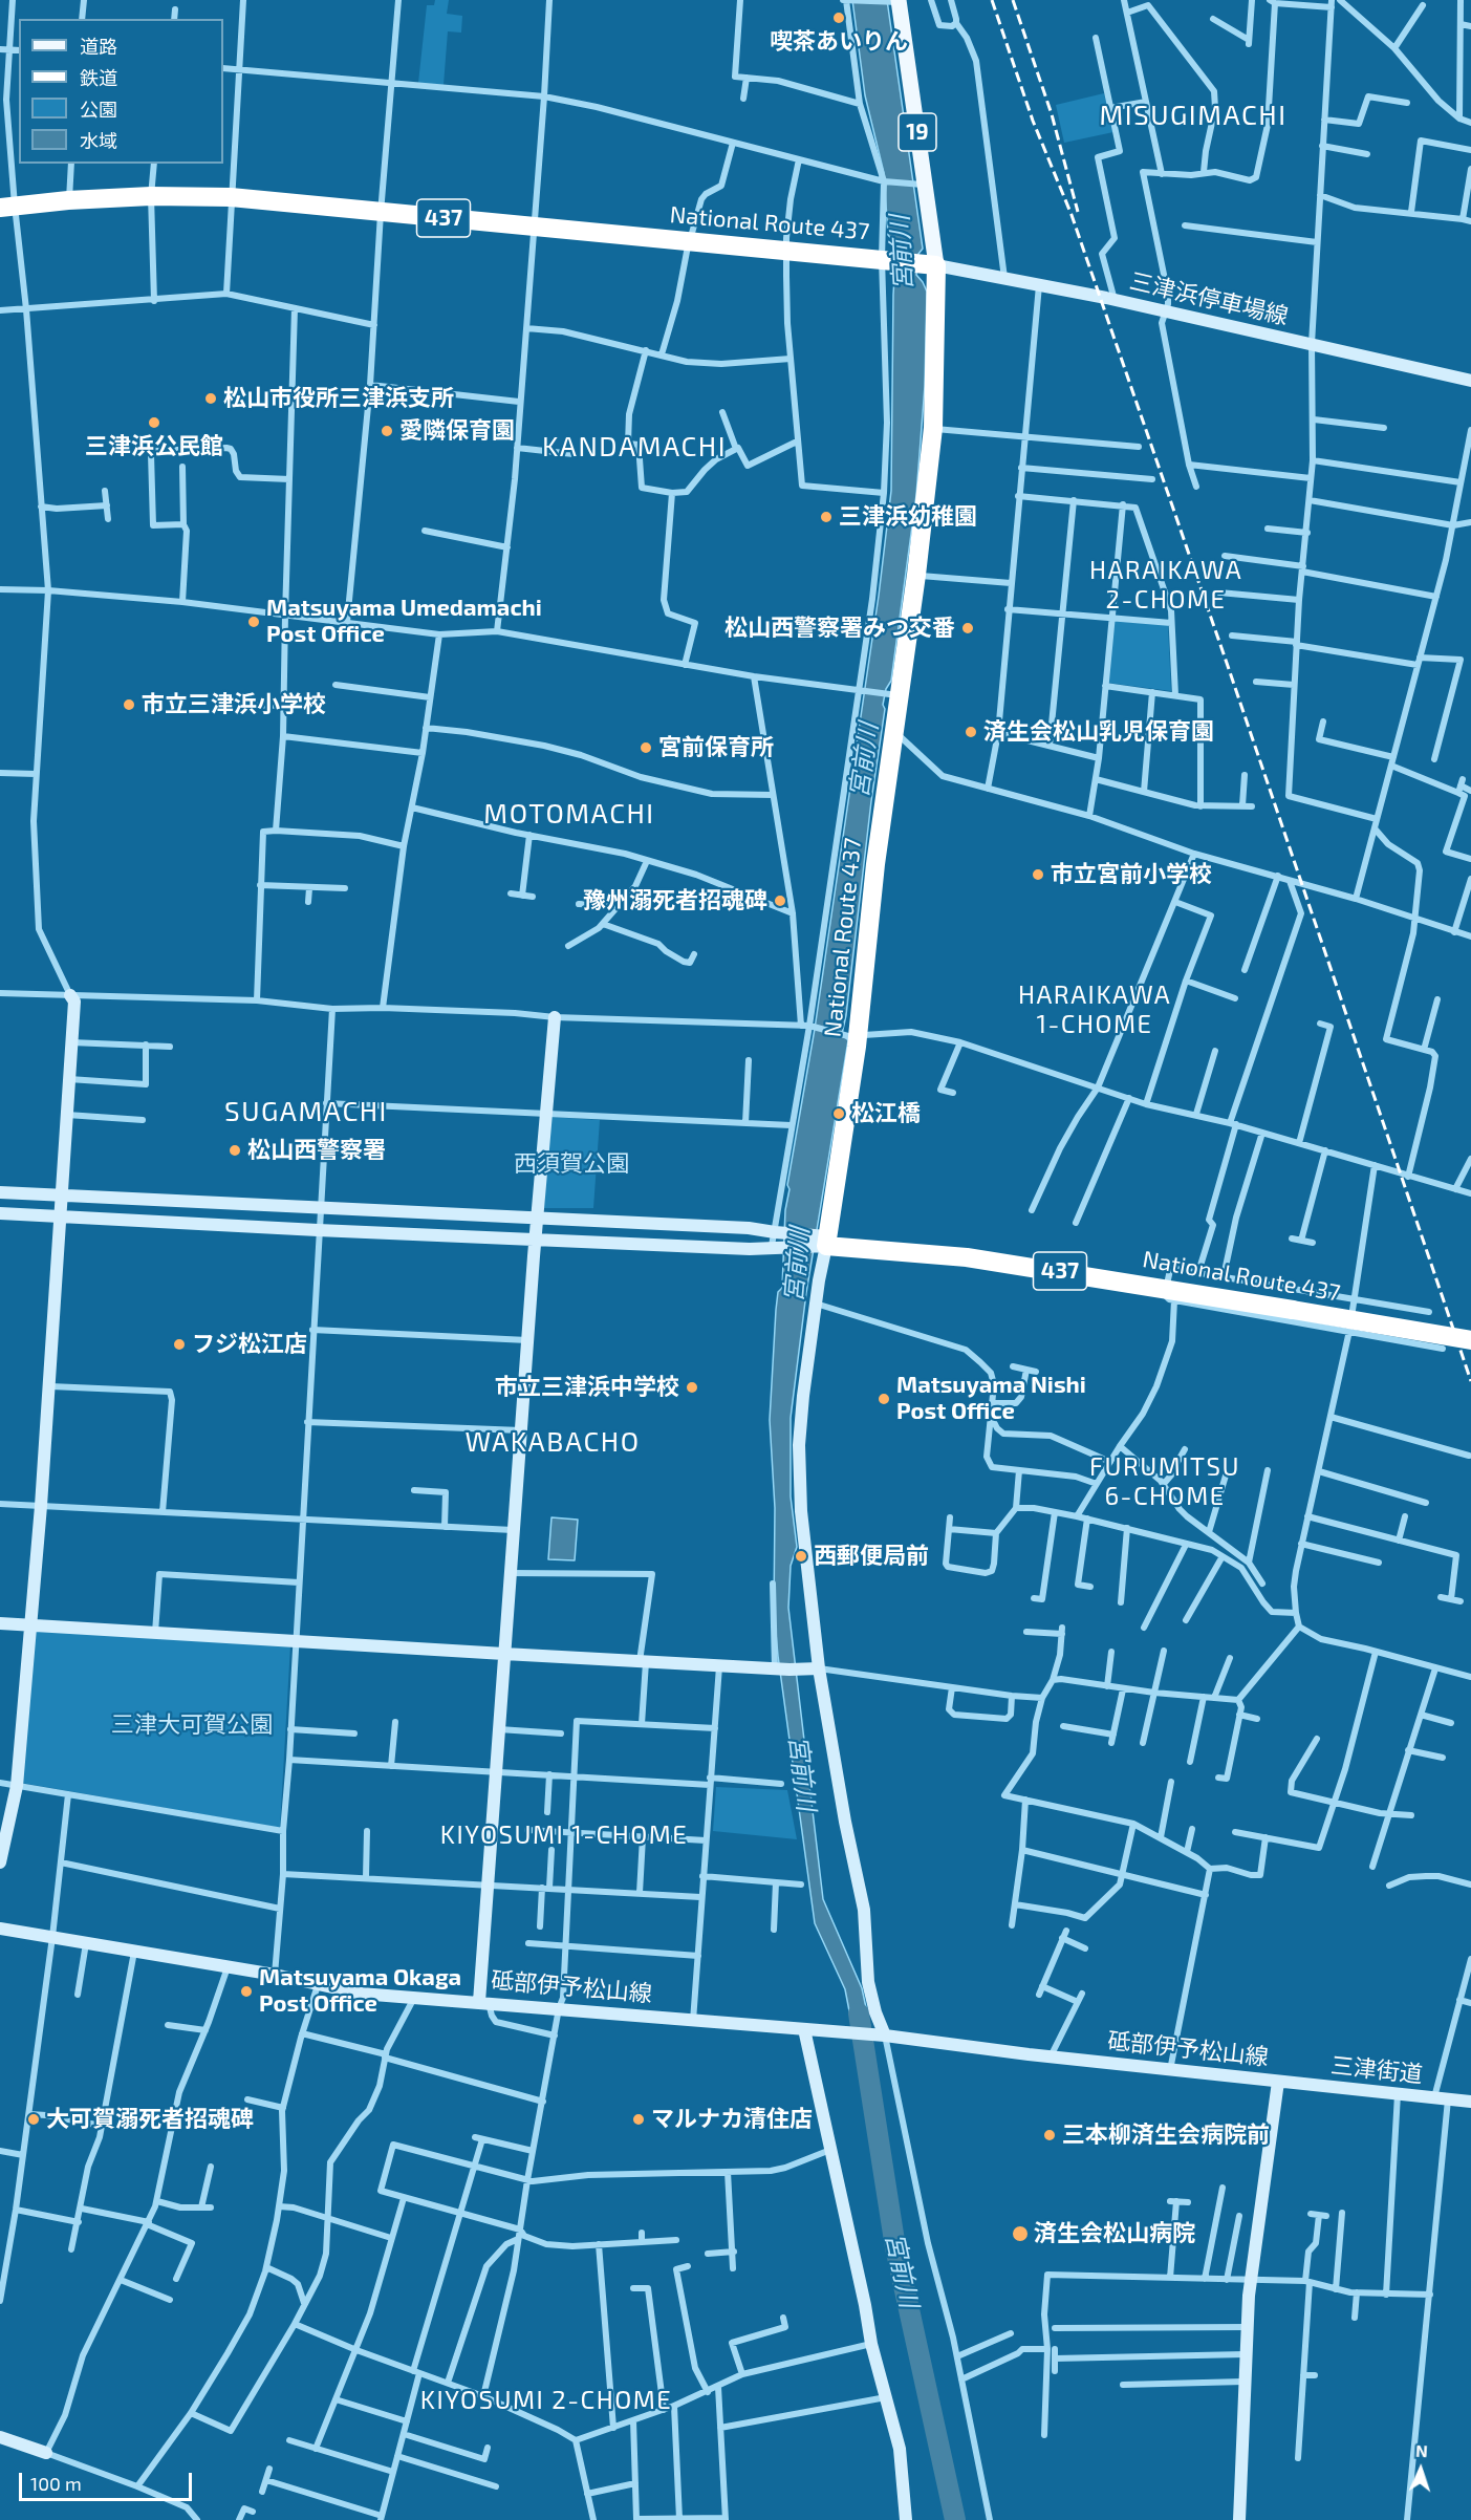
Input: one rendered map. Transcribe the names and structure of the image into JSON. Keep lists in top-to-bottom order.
{
  "streets": {
    "highway": ["437", "National Route 437"],
    "main road": ["19"],
    "street": ["三津浜停車場線", "砥部伊予松山線", "三津街道"]
  },
  "crossings": [
    ["19", "National Route 437"],
    ["19", "三津浜停車場線"],
    ["National Route 437", "三津浜停車場線"],
    ["砥部伊予松山線", "三津街道"]
  ],
  "districts": [
    "MISUGIMACHI",
    "KANDAMACHI",
    "HARAIKAWA 2-CHOME",
    "MOTOMACHI",
    "HARAIKAWA 1-CHOME",
    "SUGAMACHI",
    "WAKABACHO",
    "FURUMITSU 6-CHOME",
    "KIYOSUMI 1-CHOME",
    "KIYOSUMI 2-CHOME"
  ],
  "water": ["宮前川"],
  "parks": ["西須賀公園", "三津大可賀公園"],
  "places": [
    "喫茶あいりん",
    "松山市役所三津浜支所",
    "三津浜公民館",
    "愛隣保育園",
    "三津浜幼稚園",
    "Matsuyama Umedamachi Post Office",
    "松山西警察署みつ交番",
    "市立三津浜小学校",
    "済生会松山乳児保育園",
    "宮前保育所",
    "市立宮前小学校",
    "豫州溺死者招魂碑",
    "松江橋",
    "松山西警察署",
    "フジ松江店",
    "市立三津浜中学校",
    "Matsuyama Nishi Post Office",
    "西郵便局前",
    "Matsuyama Okaga Post Office",
    "大可賀溺死者招魂碑",
    "マルナカ清住店",
    "三本柳済生会病院前",
    "済生会松山病院"
  ],
  "legend": [
    "道路",
    "鉄道",
    "公園",
    "水域"
  ],
  "scale_bar": "100 m",
  "north": "top"
}
